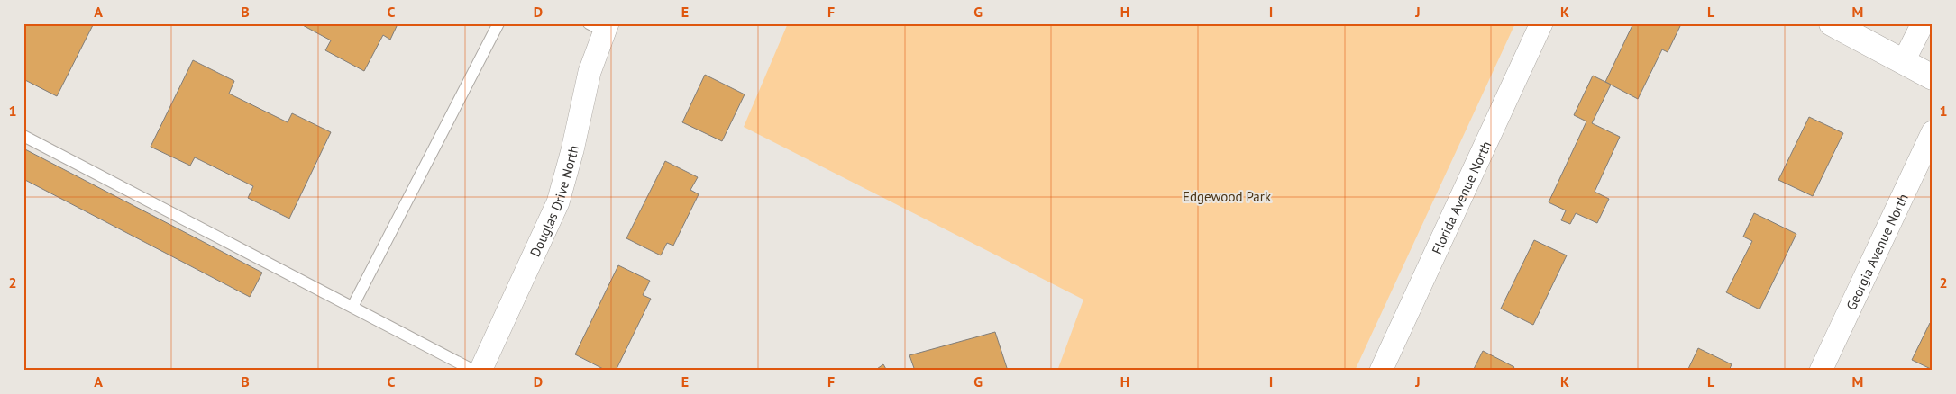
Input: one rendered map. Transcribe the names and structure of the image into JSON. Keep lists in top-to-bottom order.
{
  "streets": {
    "street": ["Florida Avenue North", "Douglas Drive North", "Georgia Avenue North"]
  },
  "parks": ["Edgewood Park"],
  "grid": {
    "columns": [
      "A",
      "B",
      "C",
      "D",
      "E",
      "F",
      "G",
      "H",
      "I",
      "J",
      "K",
      "L",
      "M"
    ],
    "rows": ["1", "2"]
  }
}
